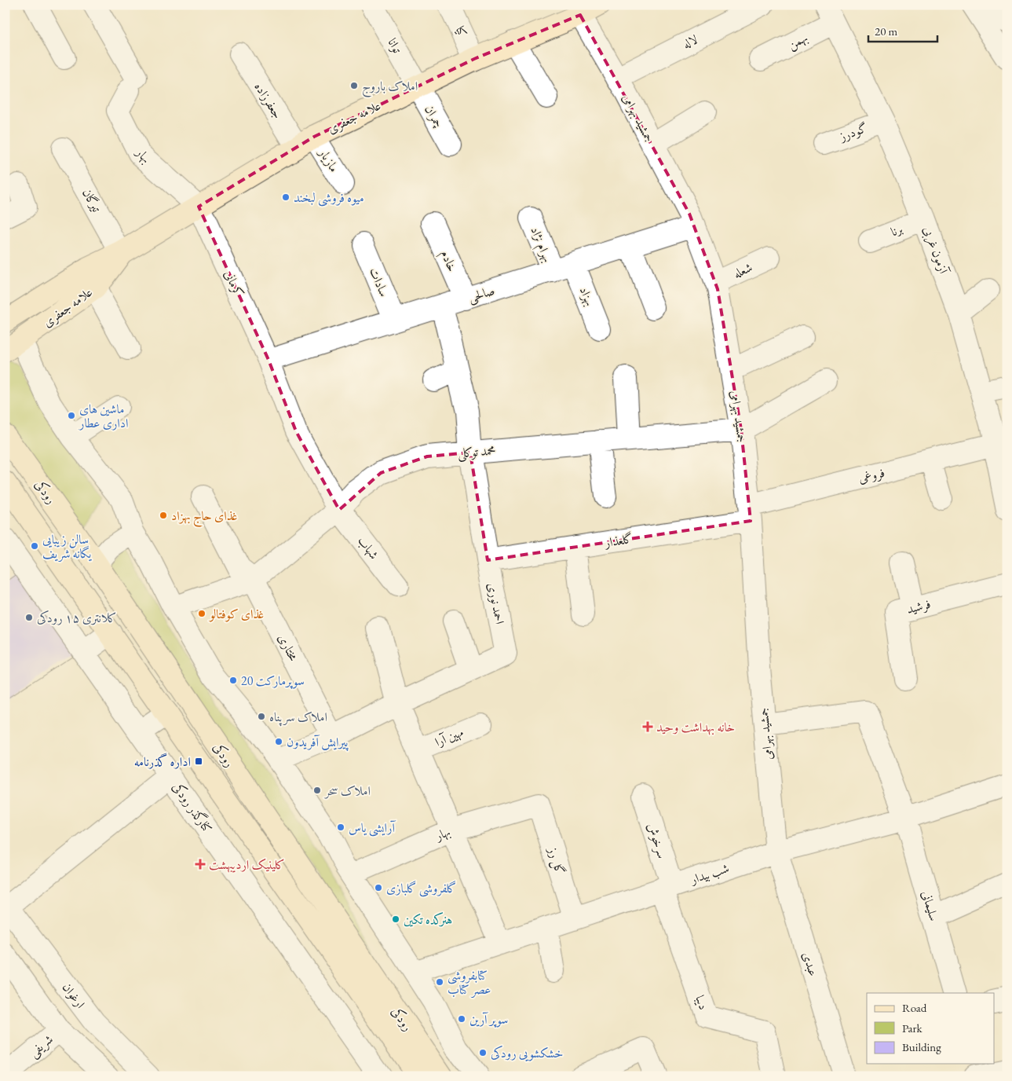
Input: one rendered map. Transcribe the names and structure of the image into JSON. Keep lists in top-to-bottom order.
{
  "streets": {
    "main road": ["علامه جعفری", "رودکی"],
    "street": [
      "کیا",
      "بهمن",
      "لاله",
      "توانا",
      "جعفرزاده",
      "چمران",
      "جمشید بهرامی",
      "گودرز",
      "بهار",
      "مازیار",
      "تیرگان",
      "برنا",
      "بهرام نژاد",
      "آزمون غربی",
      "خادم",
      "شعله",
      "سادات",
      "کرمانی",
      "صالحی",
      "بهزاد",
      "محمد توکلی",
      "فروغی",
      "گلعذار",
      "شهاب",
      "احمد نوری",
      "فرشید",
      "مختاری",
      "مهین آرا",
      "کنارگذر رودکی",
      "سرخوش",
      "گل رز",
      "شب بیدار",
      "سلیمانی",
      "عبدی",
      "ارغوان",
      "دیبا",
      "شریفی"
    ]
  },
  "crossings": [
    ["کیا", "علامه جعفری"],
    ["بهمن", "آزمون غربی"],
    ["لاله", "جمشید بهرامی"],
    ["توانا", "چمران"],
    ["توانا", "علامه جعفری"],
    ["جعفرزاده", "علامه جعفری"],
    ["جعفرزاده", "مازیار"],
    ["چمران", "علامه جعفری"],
    ["علامه جعفری", "جمشید بهرامی"],
    ["علامه جعفری", "بهار"],
    ["علامه جعفری", "مازیار"],
    ["علامه جعفری", "تیرگان"],
    ["علامه جعفری", "کرمانی"],
    ["جمشید بهرامی", "شعله"],
    ["جمشید بهرامی", "صالحی"],
    ["جمشید بهرامی", "محمد توکلی"],
    ["جمشید بهرامی", "فروغی"],
    ["جمشید بهرامی", "گلعذار"],
    ["جمشید بهرامی", "شب بیدار"],
    ["جمشید بهرامی", "سلیمانی"],
    ["جمشید بهرامی", "عبدی"],
    ["گودرز", "آزمون غربی"],
    ["بهار", "کرمانی"],
    ["بهار", "گل رز"],
    ["برنا", "آزمون غربی"],
    ["بهرام نژاد", "صالحی"],
    ["آزمون غربی", "فروغی"],
    ["خادم", "صالحی"],
    ["سادات", "صالحی"],
    ["کرمانی", "صالحی"],
    ["کرمانی", "محمد توکلی"],
    ["کرمانی", "شهاب"],
    ["صالحی", "بهزاد"],
    ["صالحی", "احمد نوری"],
    ["محمد توکلی", "شهاب"],
    ["محمد توکلی", "احمد نوری"],
    ["محمد توکلی", "مختاری"],
    ["فروغی", "گلعذار"],
    ["گلعذار", "احمد نوری"],
    ["احمد نوری", "مختاری"],
    ["کنارگذر رودکی", "ارغوان"],
    ["سرخوش", "شب بیدار"],
    ["سرخوش", "دیبا"],
    ["گل رز", "شب بیدار"],
    ["شب بیدار", "سلیمانی"],
    ["شب بیدار", "عبدی"],
    ["شب بیدار", "دیبا"]
  ],
  "places": {
    "other": [
      "املاک باروج",
      "میوه فروشی لبخند",
      "ماشین های اداری عطار",
      "غذای حاج بهزاد",
      "سالن زیبایی یگانه شریف",
      "غذای کوفتالو",
      "کلانتری ۱۵ رودکی",
      "سوپرمارکت 20",
      "املاک سرپناه",
      "پیرایش آفریدون",
      "املاک سحر",
      "آرایشی یاس",
      "گلفروشی گلبازی",
      "هنرکده تکین",
      "کتابفروشی عصر کتاب",
      "سوپر آرین",
      "خشکشویی رودکی"
    ],
    "health": ["خانه بهداشت وحید", "کلینیک اردیبهشت"],
    "transit": ["اداره گذرنامه"]
  },
  "legend": ["Road", "Park", "Building"],
  "scale_bar": "20 m"
}
